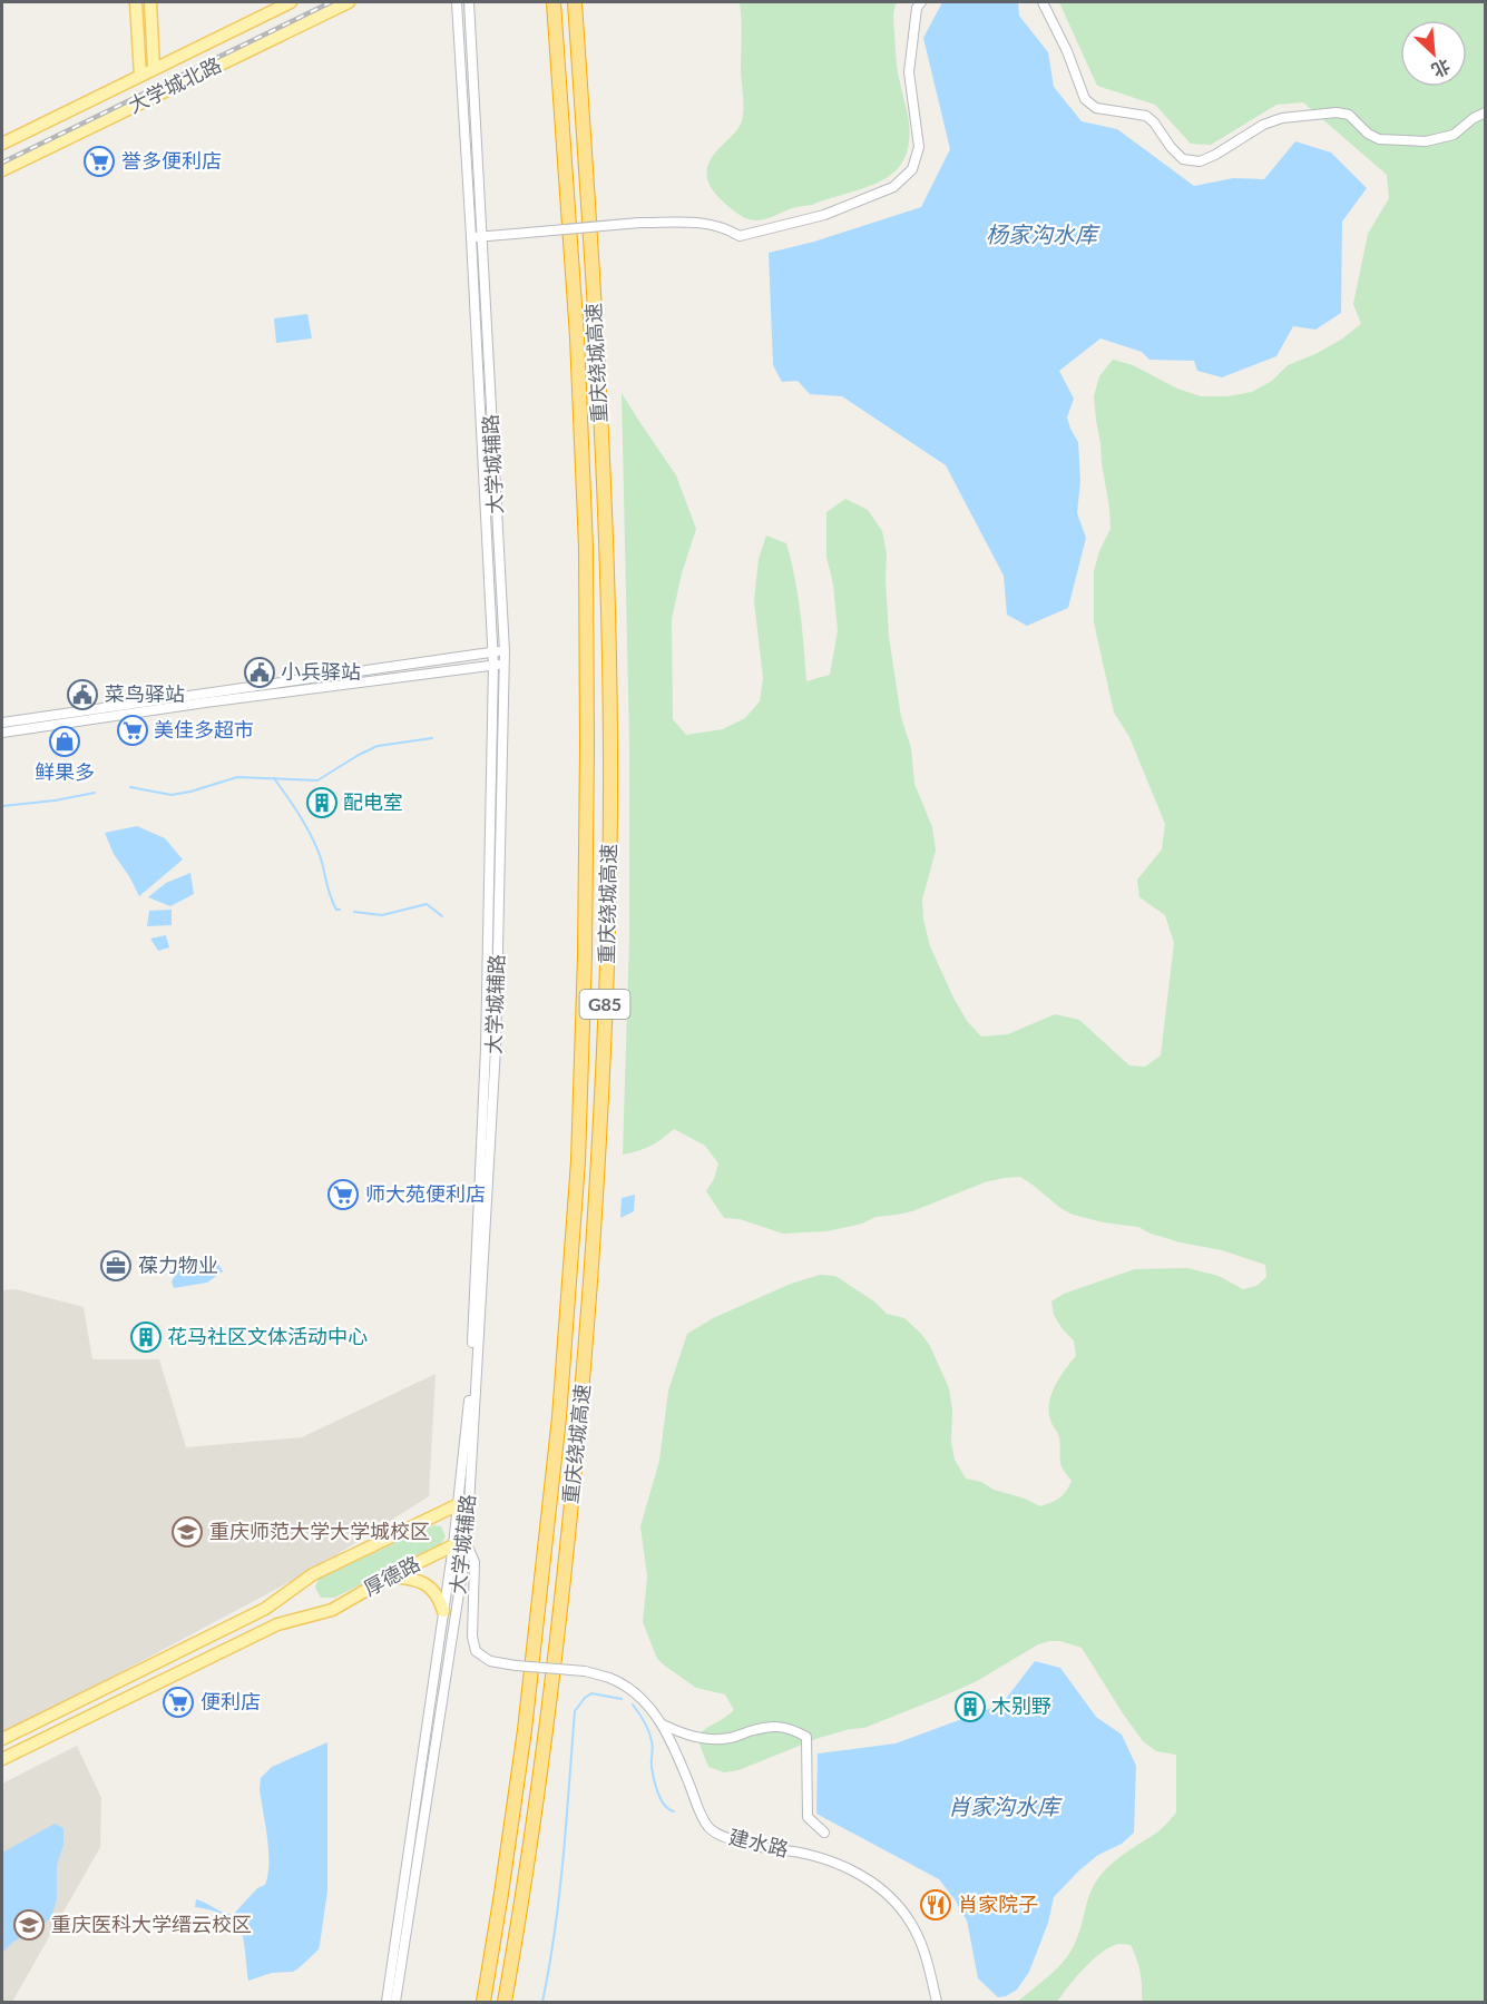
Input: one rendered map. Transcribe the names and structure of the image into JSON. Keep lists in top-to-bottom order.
{
  "streets": {
    "highway": ["重庆绕城高速", "G85"],
    "main road": ["大学城北路", "厚德路"],
    "street": ["大学城辅路", "建水路"]
  },
  "crossings": [
    ["大学城辅路", "厚德路"],
    ["大学城辅路", "建水路"],
    ["厚德路", "建水路"]
  ],
  "water": ["杨家沟水库", "肖家沟水库"],
  "places": {
    "supermarket": [
      "誉多便利店",
      "美佳多超市",
      "师大苑便利店",
      "便利店"
    ],
    "public building": ["小兵驿站", "菜鸟驿站"],
    "shop": ["鲜果多"],
    "building": ["配电室", "花马社区文体活动中心", "木别野"],
    "office": ["葆力物业"],
    "school or university": ["重庆师范大学大学城校区", "重庆医科大学缙云校区"],
    "restaurant": ["肖家院子"]
  },
  "north": "bottom right"
}
